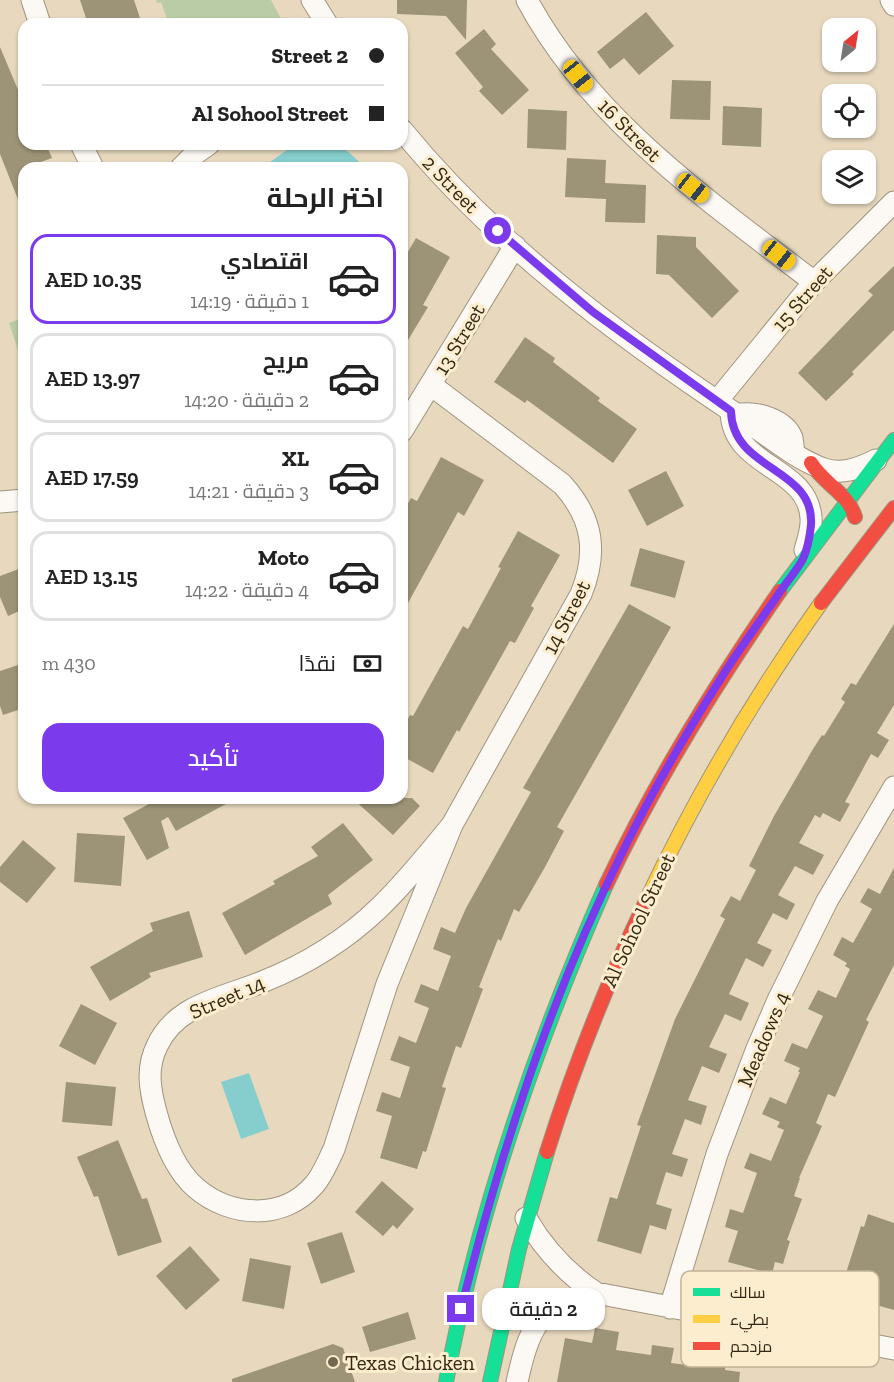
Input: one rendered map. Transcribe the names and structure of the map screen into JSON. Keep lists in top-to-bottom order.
{
  "streets": {
    "main road": ["Al Sohool Street"],
    "street": [
      "16 Street",
      "2 Street",
      "15 Street",
      "13 Street",
      "14 Street",
      "Street 14",
      "Meadows 4"
    ]
  },
  "crossings": [
    ["16 Street", "15 Street"],
    ["2 Street", "15 Street"],
    ["2 Street", "13 Street"],
    ["13 Street", "14 Street"],
    ["14 Street", "Street 14"]
  ],
  "places": ["Texas Chicken"],
  "legend": ["سالك", "بطيء", "مزدحم"],
  "north": "top right",
  "page": {
    "banner": ["2 Street", "Al Sohool Street"],
    "heading": "اختر الرحلة",
    "list": [
      {
        "name": "اقتصادي",
        "note": "1 دقيقة · 14:19",
        "value": "AED 10.35"
      },
      {
        "name": "مريح",
        "note": "2 دقيقة · 14:20",
        "value": "AED 13.97"
      },
      {
        "name": "XL",
        "note": "3 دقيقة · 14:21",
        "value": "AED 17.59"
      },
      {
        "name": "Moto",
        "note": "4 دقيقة · 14:22",
        "value": "AED 13.15"
      }
    ],
    "pay": ["نقدًا", "430 m"],
    "buttons": "تأكيد",
    "bubble": "2 دقيقة"
  }
}
